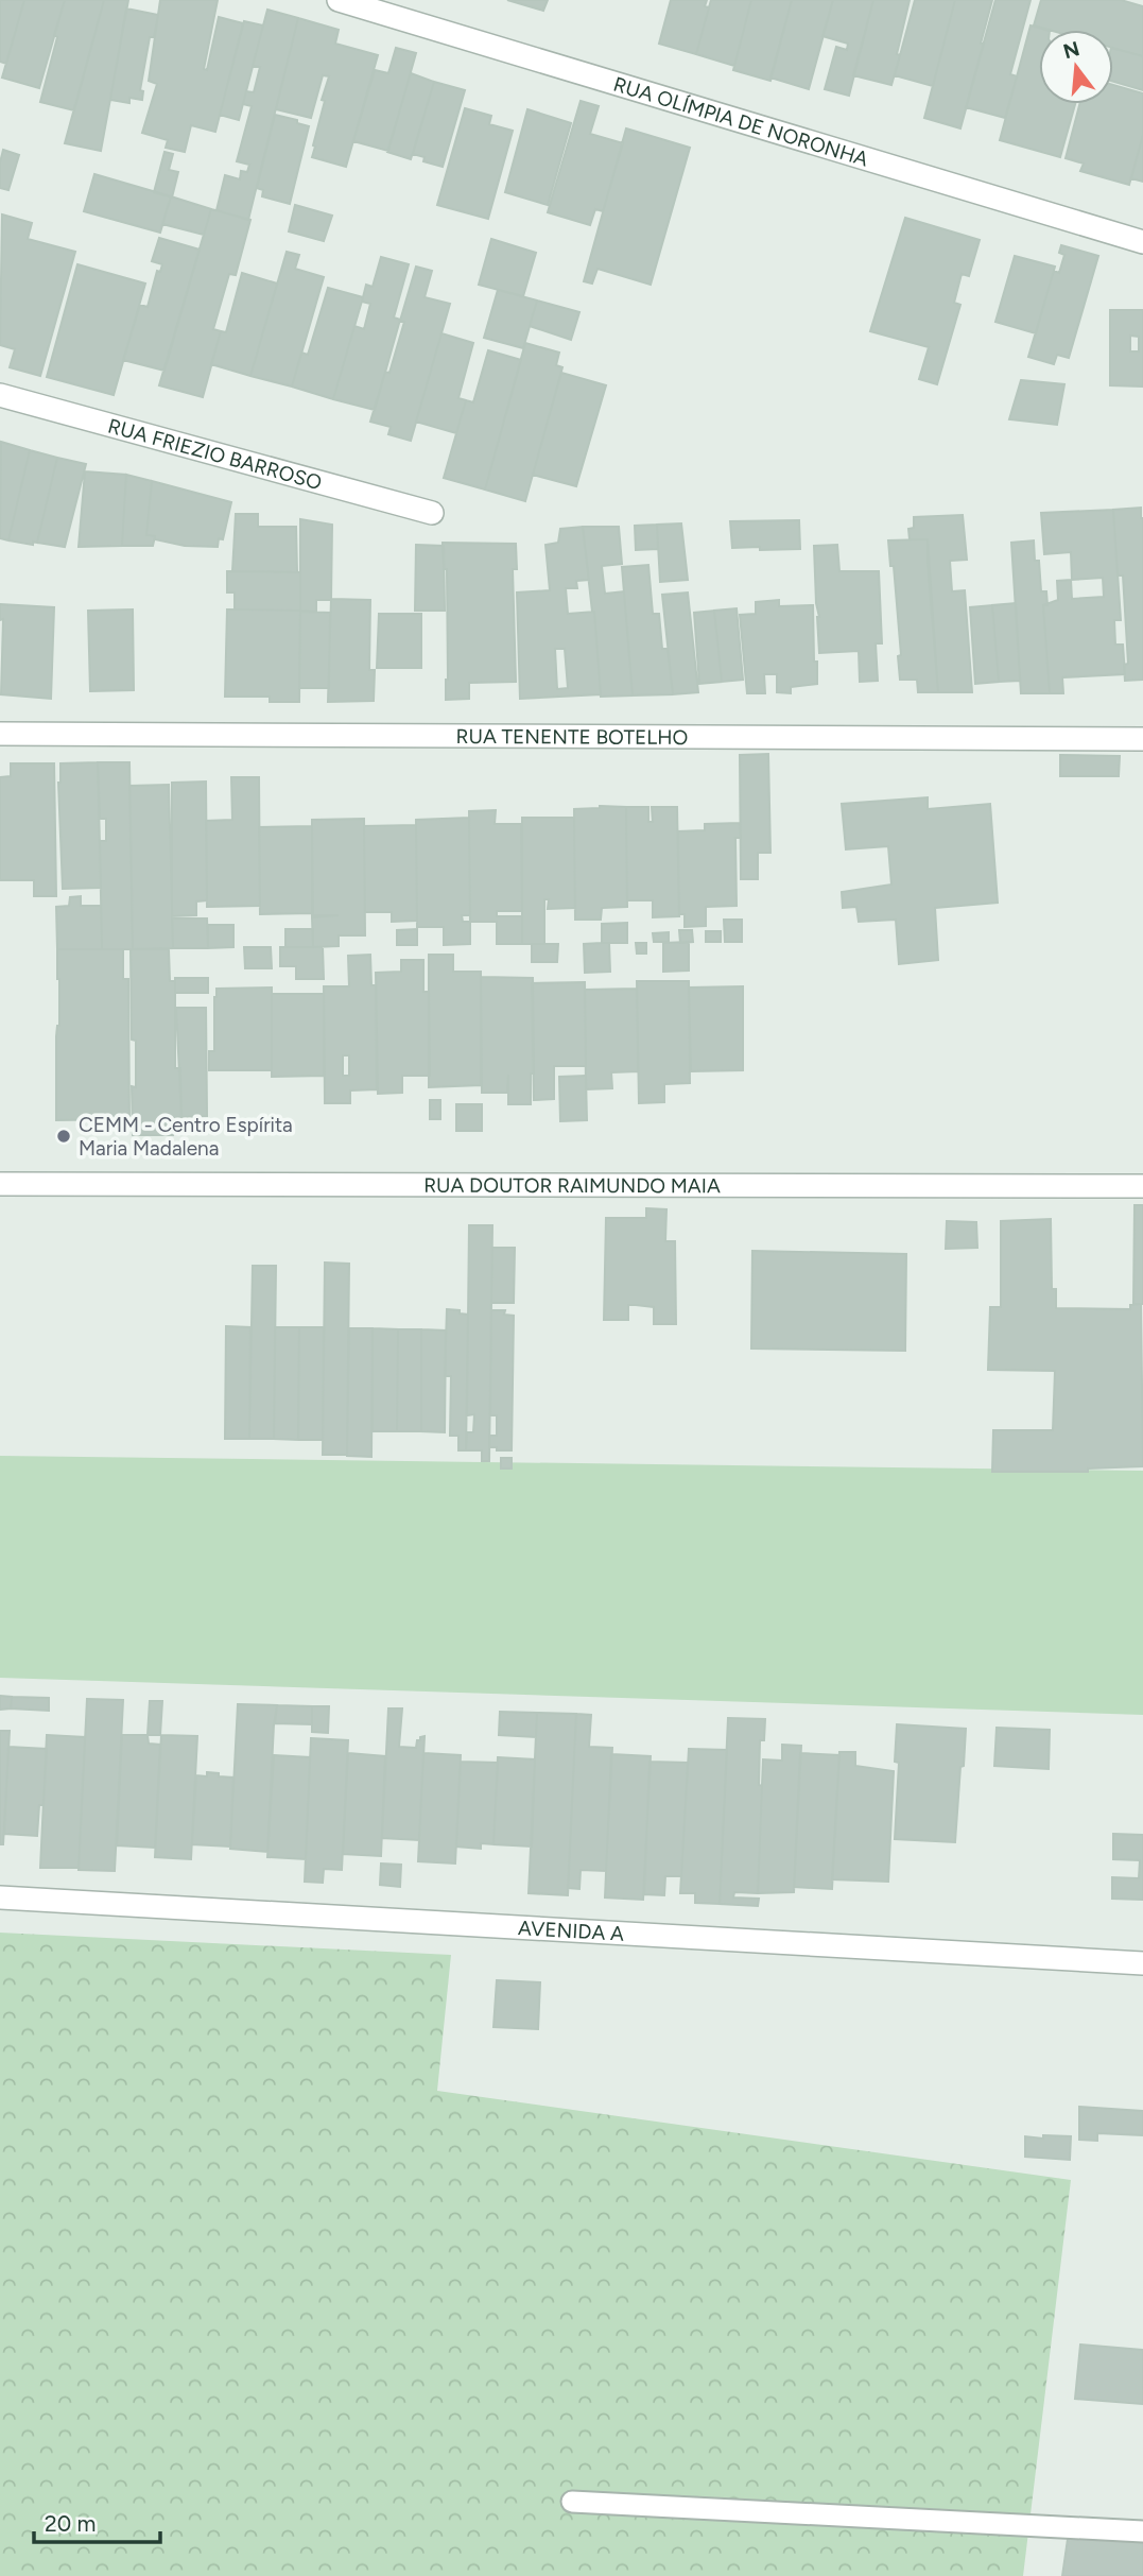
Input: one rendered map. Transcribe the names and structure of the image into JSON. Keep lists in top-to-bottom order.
{
  "streets": {
    "street": [
      "RUA OLÍMPIA DE NORONHA",
      "RUA FRIEZIO BARROSO",
      "RUA TENENTE BOTELHO",
      "RUA DOUTOR RAIMUNDO MAIA",
      "AVENIDA A"
    ]
  },
  "places": ["CEMM - Centro Espírita Maria Madalena"],
  "scale_bar": "20 m",
  "north": "top"
}
